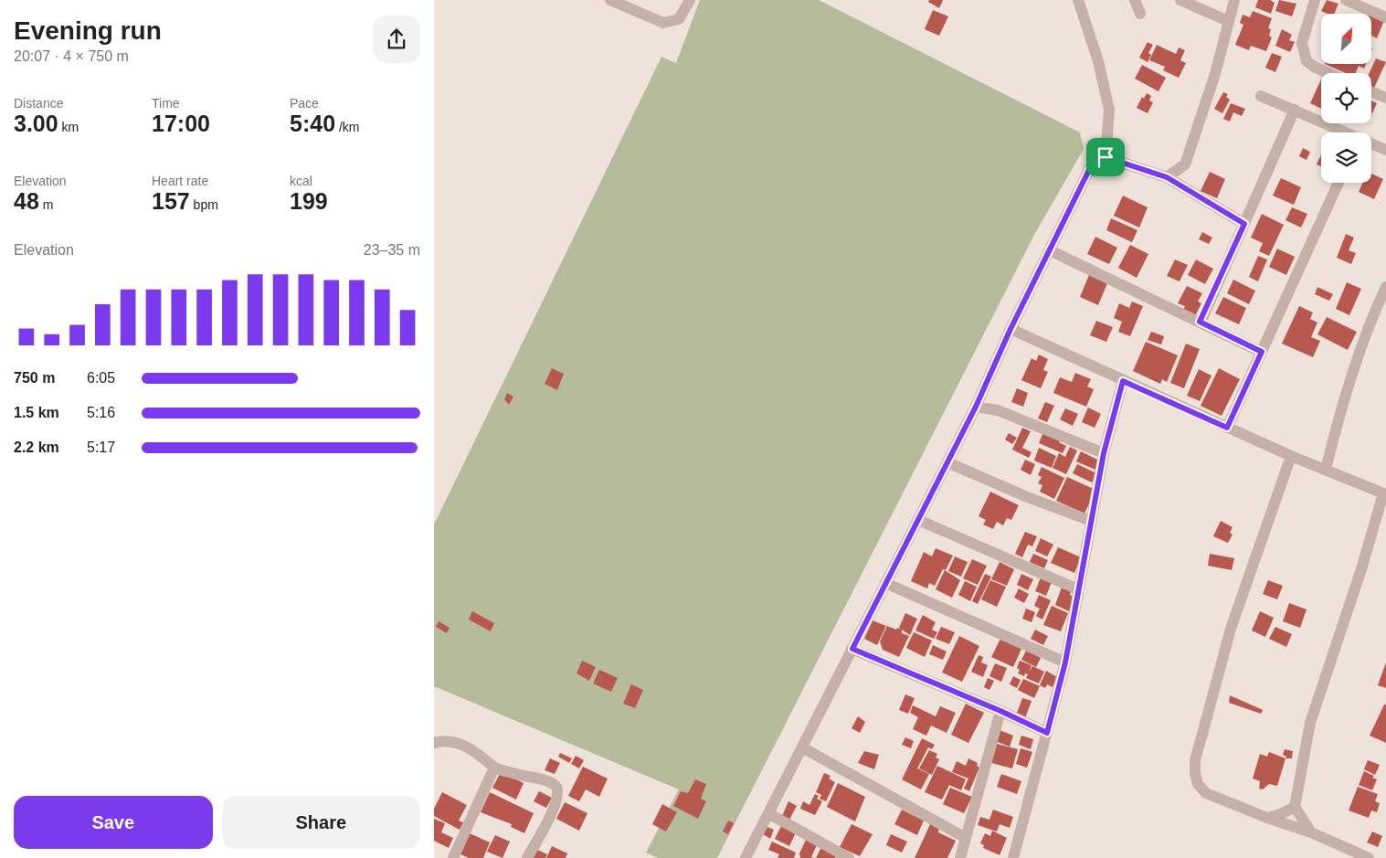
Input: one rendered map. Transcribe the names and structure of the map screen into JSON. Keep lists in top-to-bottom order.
{
  "north": "top right",
  "page": {
    "heading": ["Evening run", "20:07 · 4 × 750 m"],
    "stats": [
      ["Distance", "3.00 km"],
      ["Time", "17:00"],
      ["Pace", "5:40 /km"],
      ["Elevation", "48 m"],
      ["Heart rate", "157 bpm"],
      ["kcal", "199"]
    ],
    "chart": ["Elevation", "23–35 m"],
    "list": [
      {
        "name": "750 m",
        "note": "6:05"
      },
      {
        "name": "1.5 km",
        "note": "5:16"
      },
      {
        "name": "2.2 km",
        "note": "5:17"
      }
    ],
    "buttons": ["Save", "Share"]
  }
}
